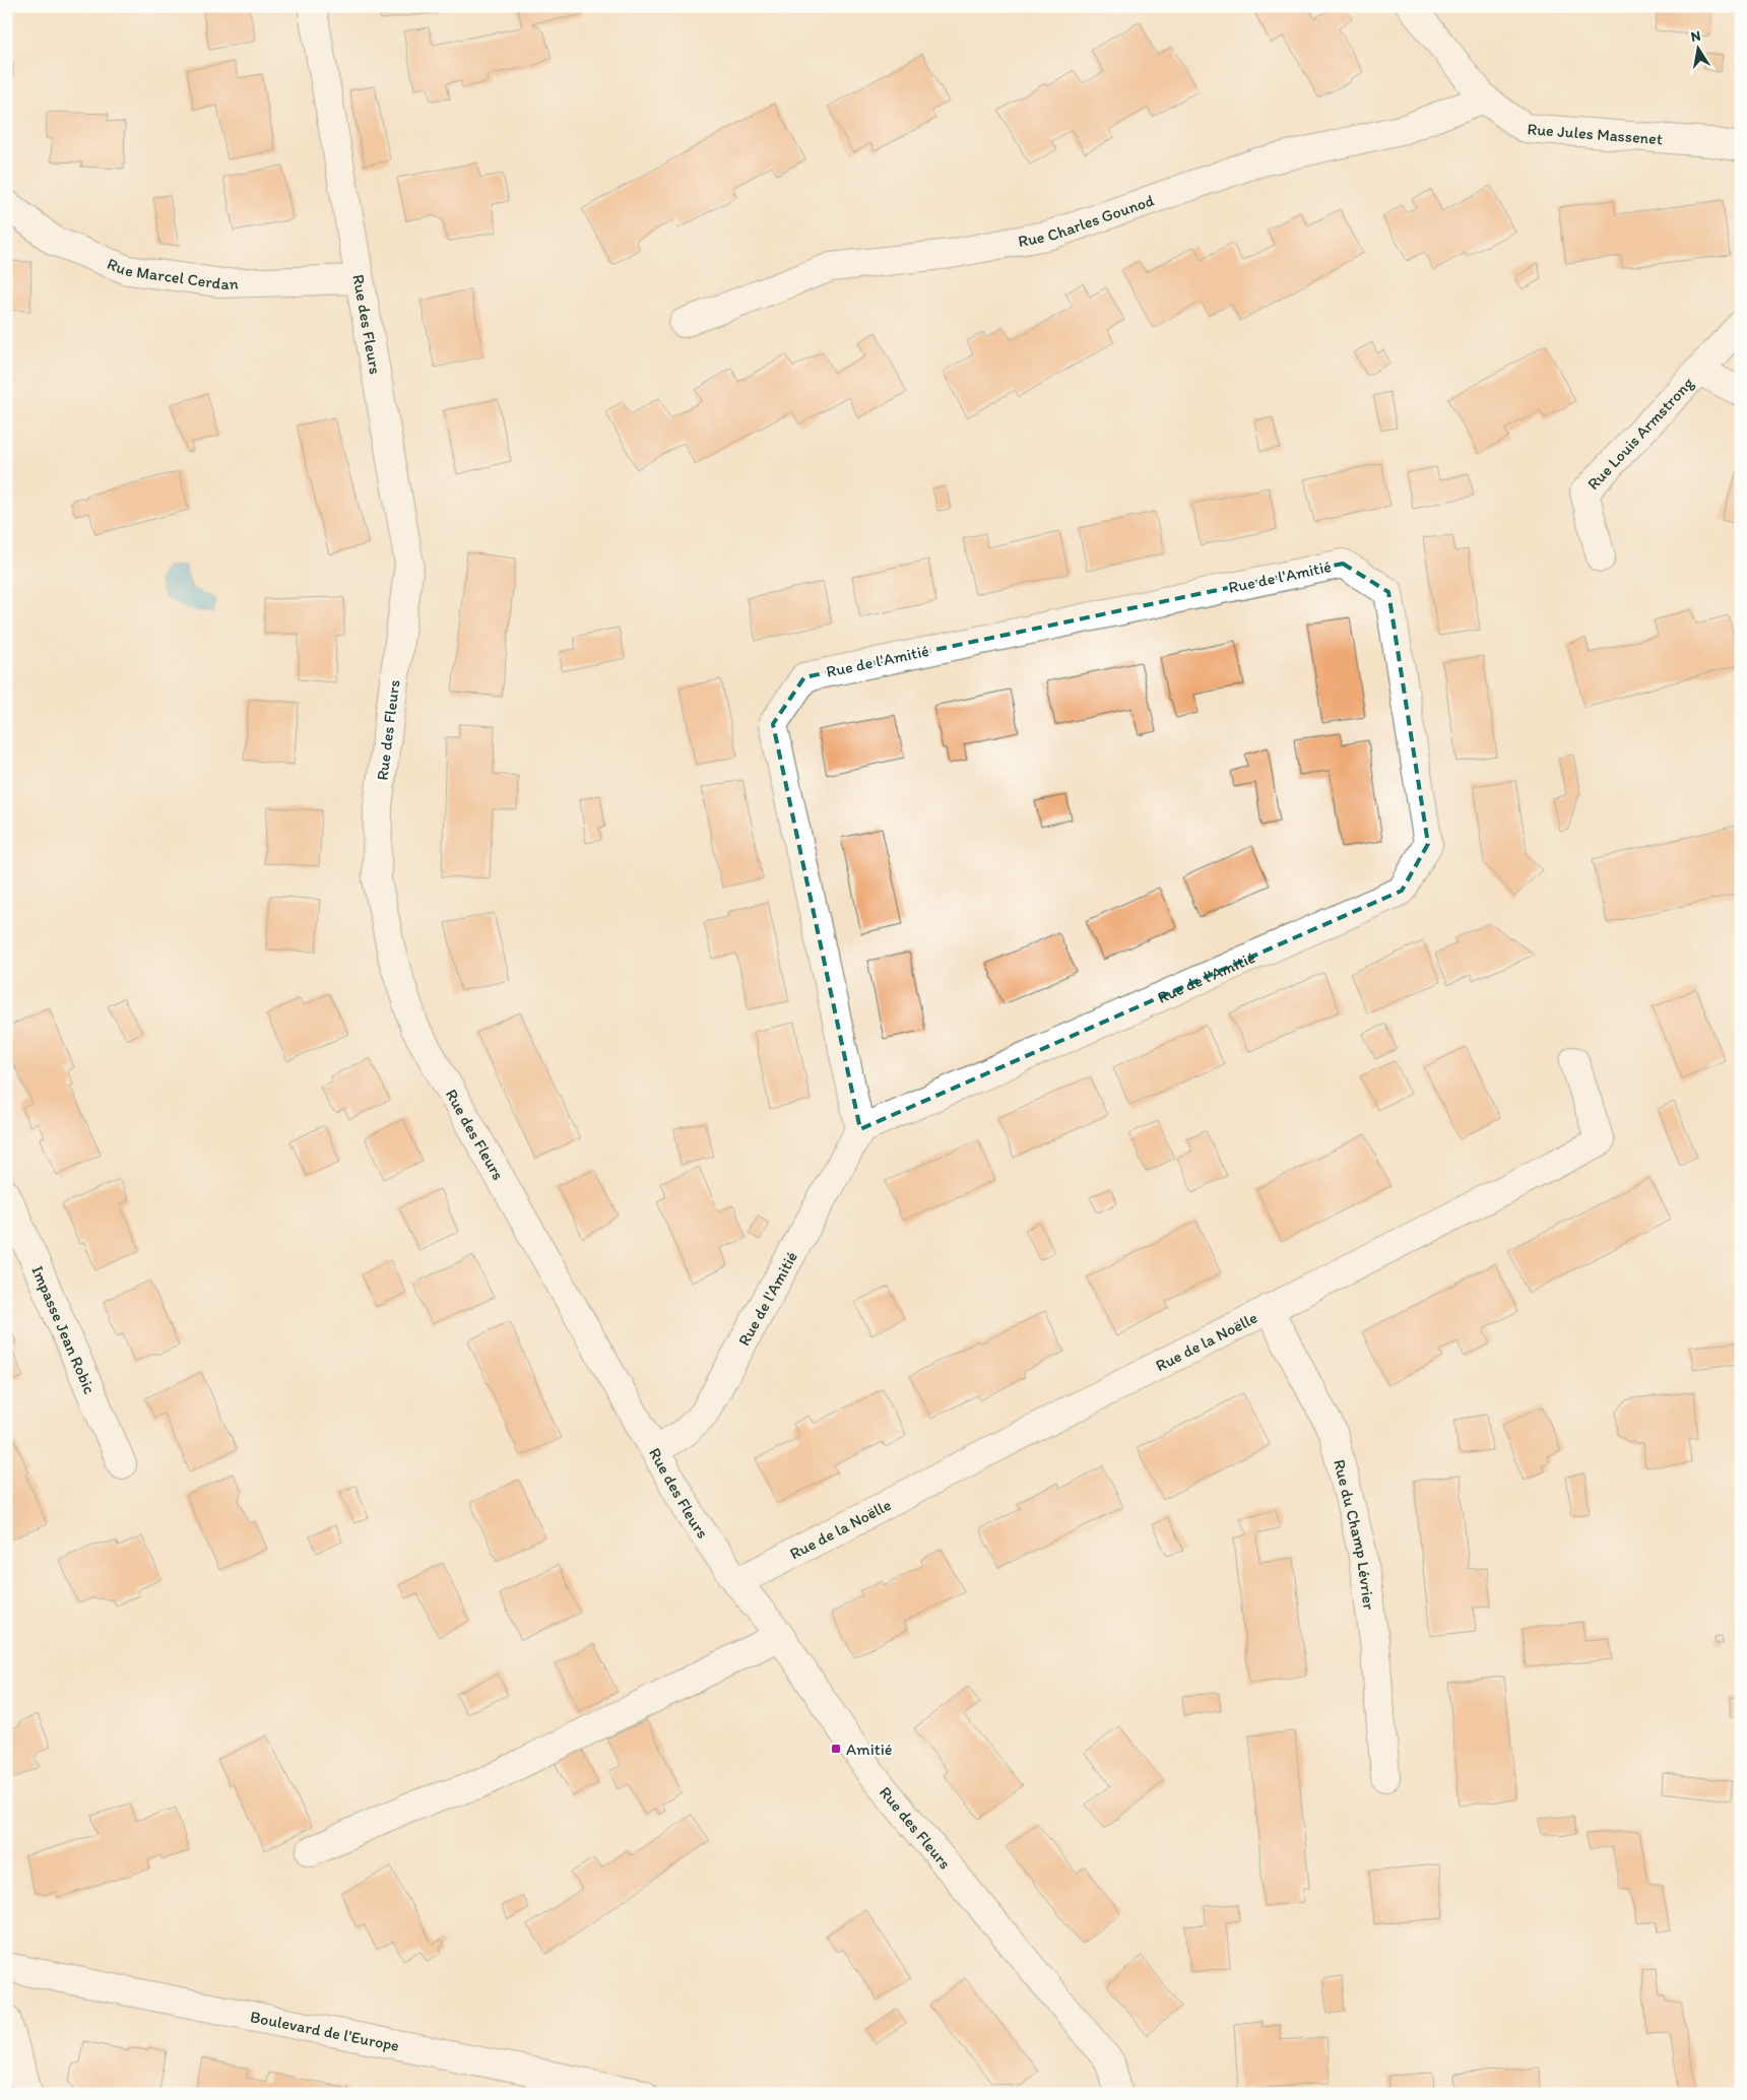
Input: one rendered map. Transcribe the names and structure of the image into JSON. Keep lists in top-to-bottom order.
{
  "streets": {
    "street": [
      "Rue Jules Massenet",
      "Rue Charles Gounod",
      "Rue Marcel Cerdan",
      "Rue des Fleurs",
      "Rue Louis Armstrong",
      "Rue de l'Amitié",
      "Impasse Jean Robic",
      "Rue de la Noëlle",
      "Rue du Champ Lévrier",
      "Boulevard de l'Europe"
    ]
  },
  "crossings": [
    ["Rue Jules Massenet", "Rue Charles Gounod"],
    ["Rue Marcel Cerdan", "Rue des Fleurs"],
    ["Rue des Fleurs", "Rue de l'Amitié"],
    ["Rue des Fleurs", "Rue de la Noëlle"],
    ["Rue de la Noëlle", "Rue du Champ Lévrier"]
  ],
  "places": {
    "transit": ["Amitié"]
  },
  "north": "top"
}
